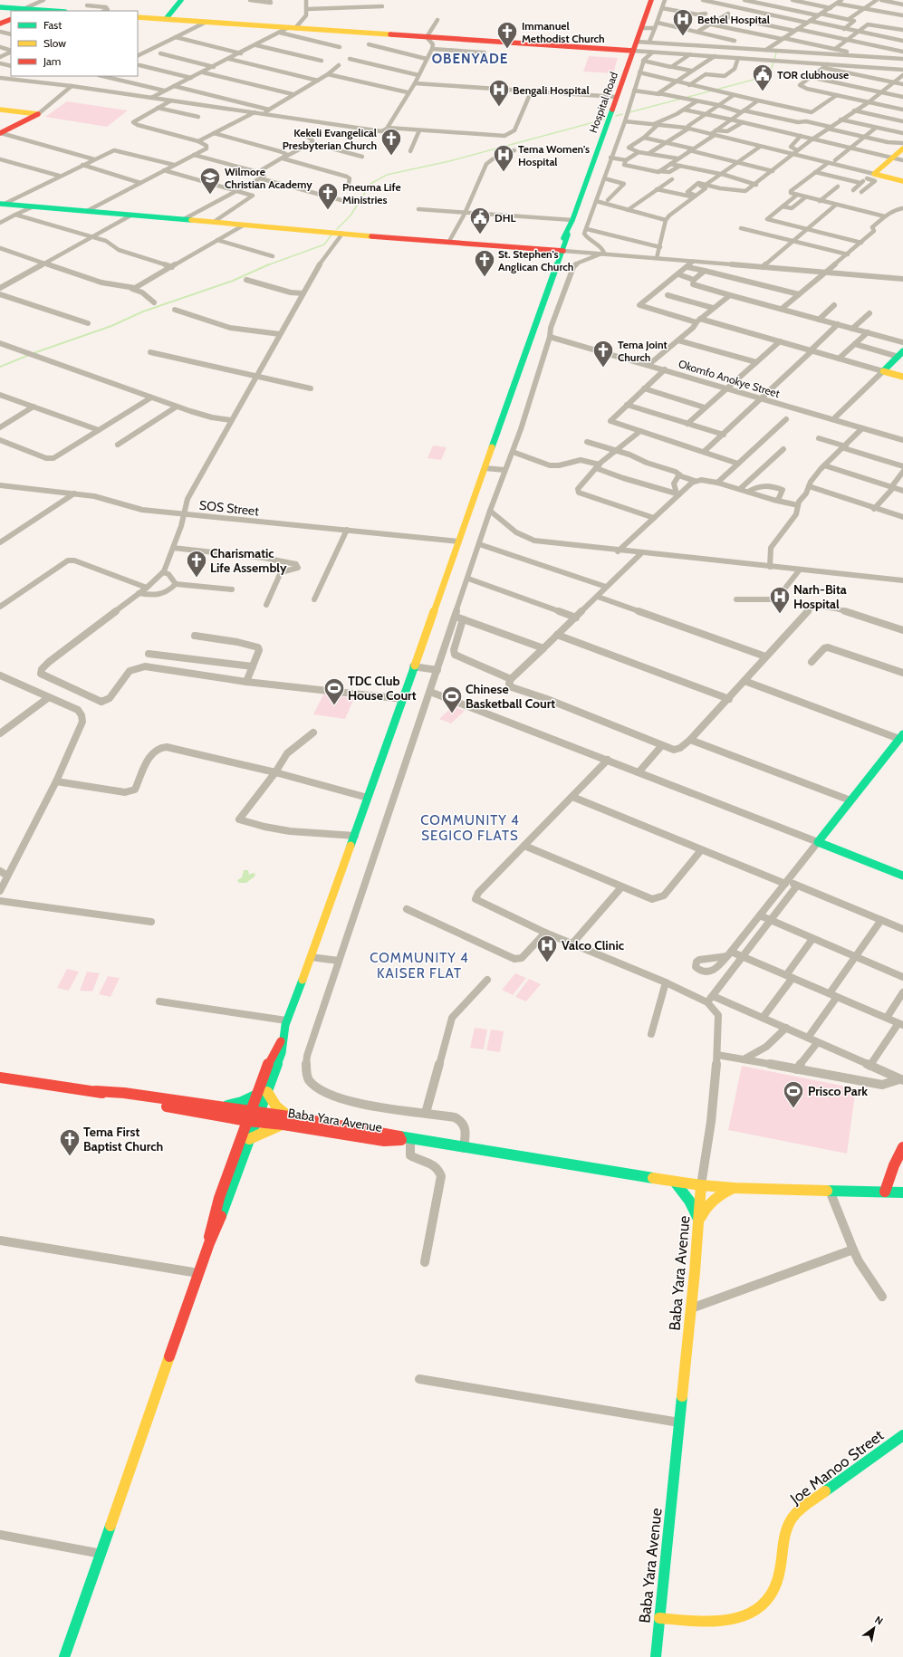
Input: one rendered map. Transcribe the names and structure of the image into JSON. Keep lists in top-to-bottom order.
{
  "streets": {
    "main road": ["Hospital Road", "Baba Yara Avenue", "Joe Manoo Street"],
    "street": ["Okomfo Anokye Street", "SOS Street"]
  },
  "crossings": [
    ["Baba Yara Avenue", "Joe Manoo Street"]
  ],
  "districts": ["OBENYADE", "COMMUNITY 4 SEGICO FLATS", "COMMUNITY 4 KAISER FLAT"],
  "places": {
    "hospital": [
      "Bethel Hospital",
      "Bengali Hospital",
      "Tema Women's Hospital",
      "Narh-Bita Hospital",
      "Valco Clinic"
    ],
    "church": [
      "Immanuel Methodist Church",
      "Kekeli Evangelical Presbyterian Church",
      "Pneuma Life Ministries",
      "St. Stephen's Anglican Church",
      "Tema Joint Church",
      "Charismatic Life Assembly",
      "Tema First Baptist Church"
    ],
    "public building": ["TOR clubhouse", "DHL"],
    "school or university": ["Wilmore Christian Academy"],
    "sports": ["TDC Club House Court", "Chinese Basketball Court", "Prisco Park"]
  },
  "legend": ["Fast", "Slow", "Jam"],
  "north": "top right"
}
